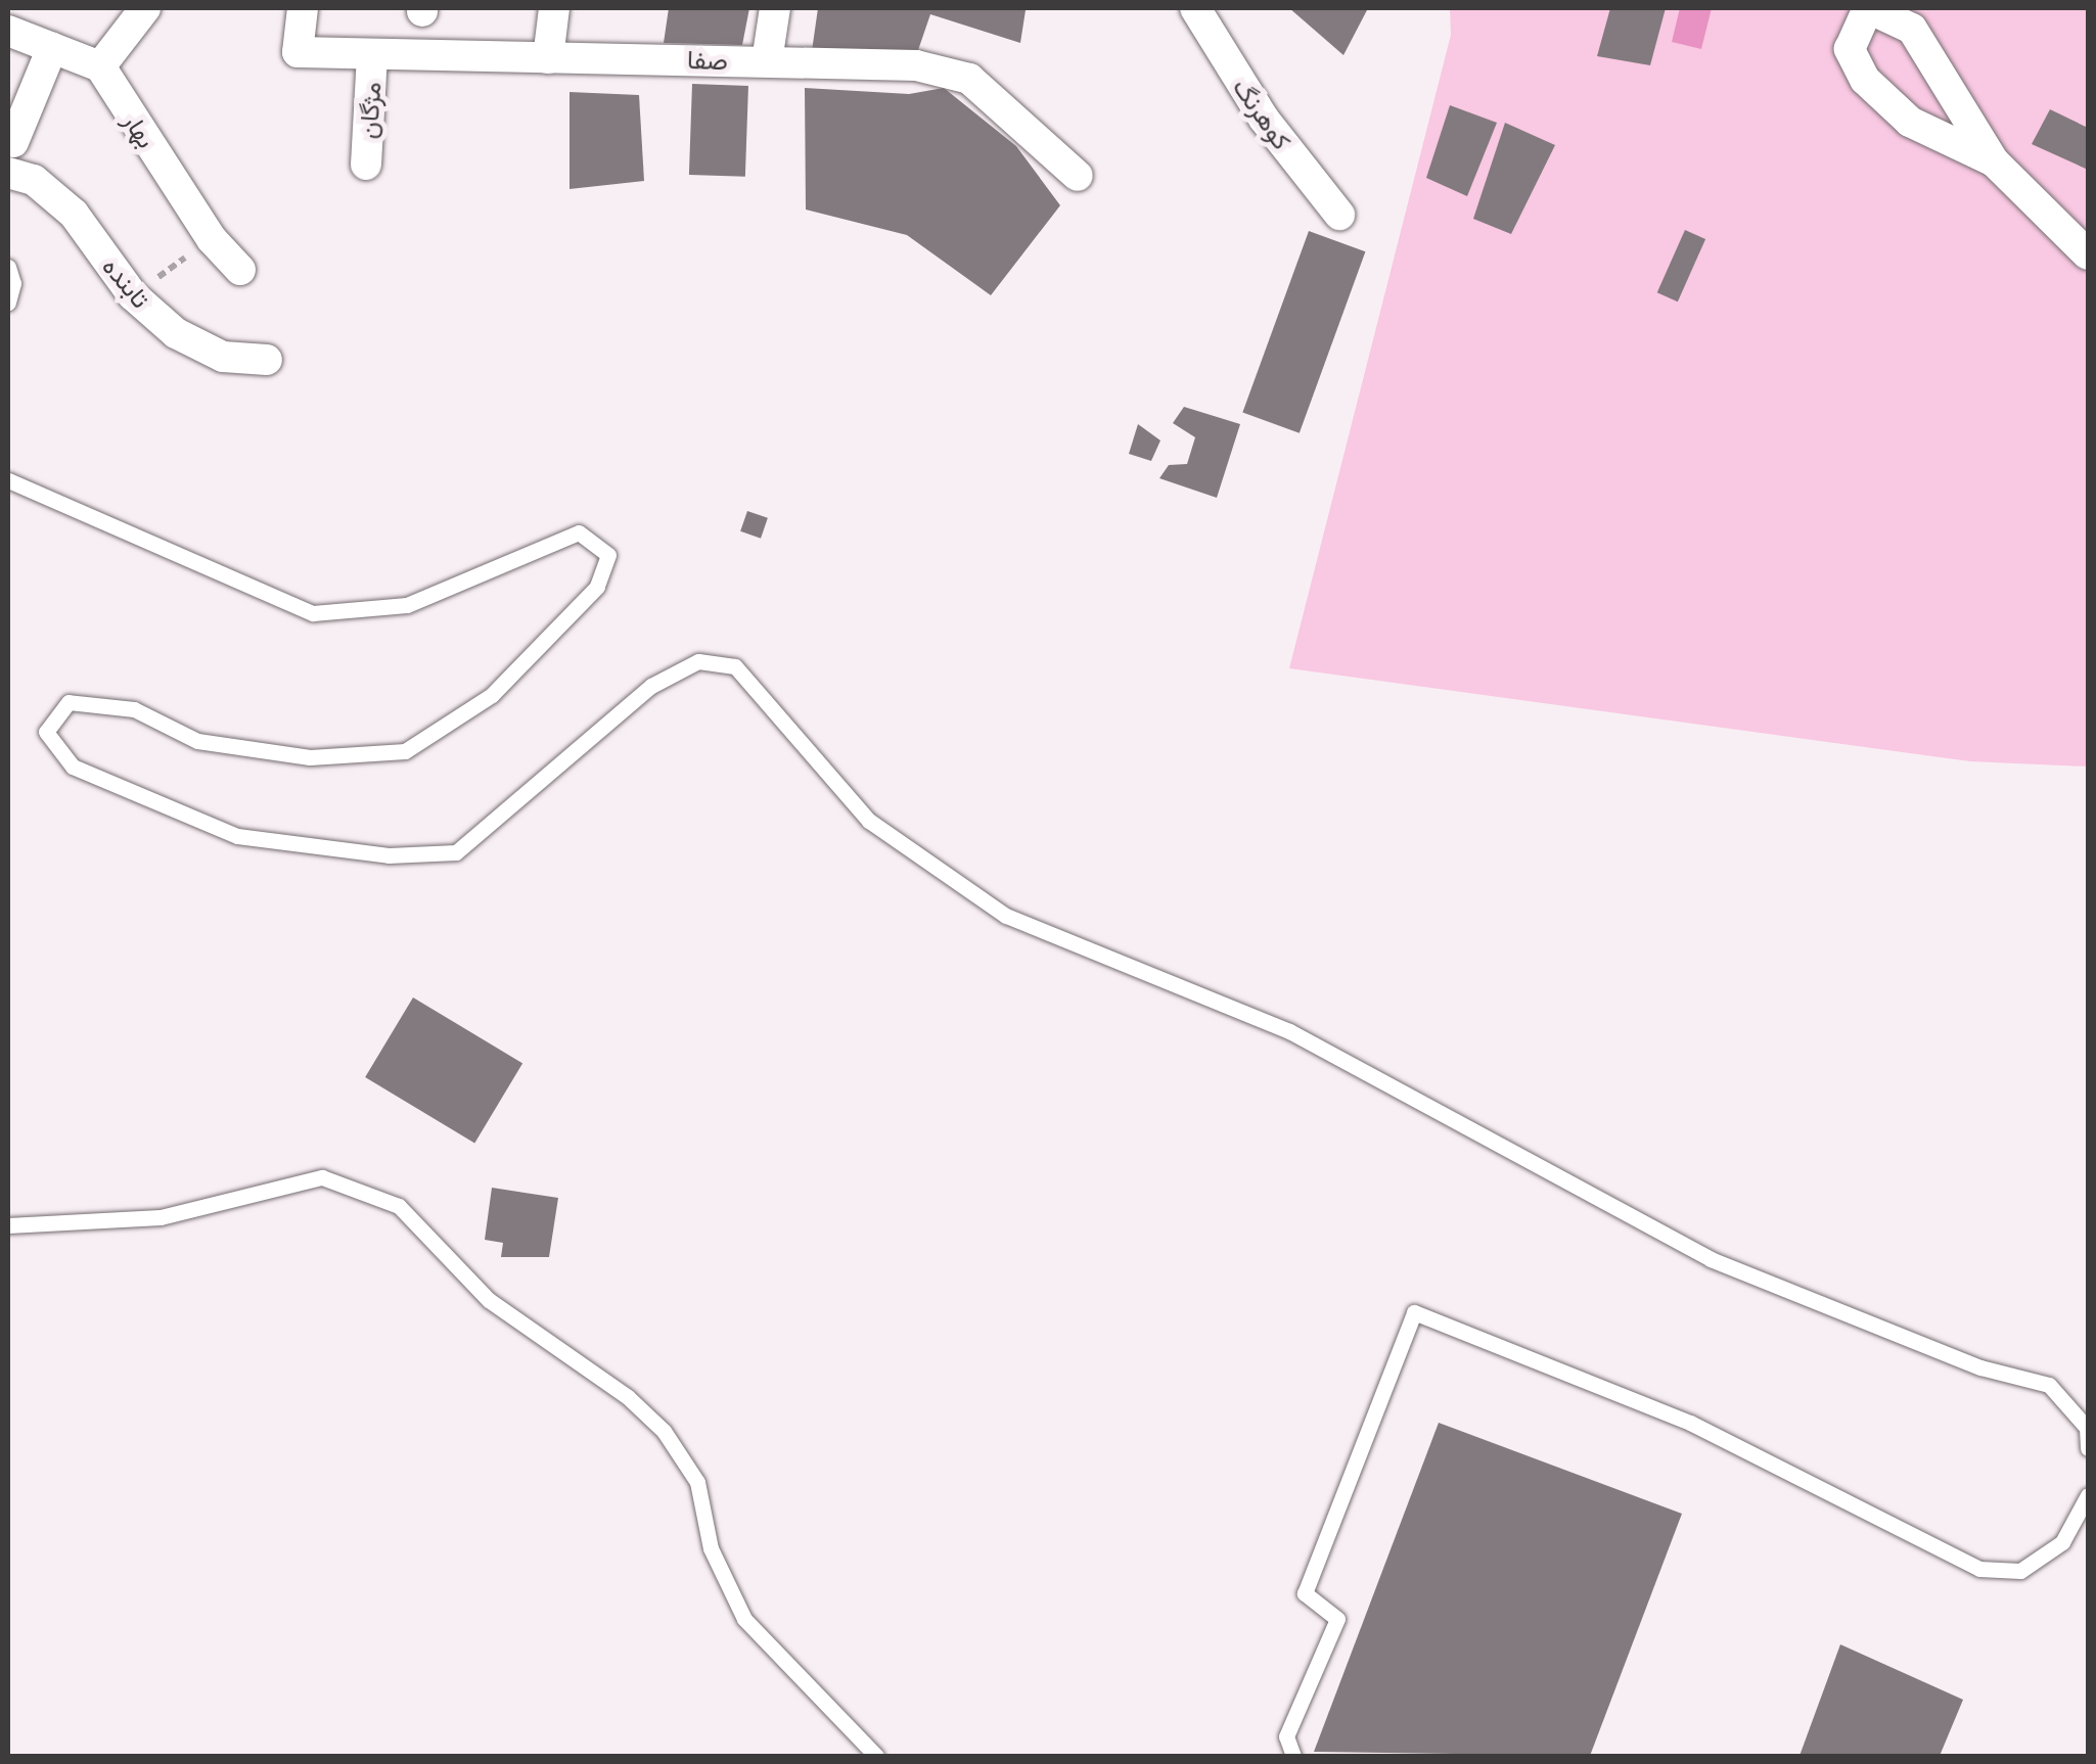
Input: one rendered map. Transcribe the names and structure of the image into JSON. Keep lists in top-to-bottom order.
{
  "streets": {
    "street": [
      "صفا",
      "مژگان",
      "کوهرنگ",
      "بهار",
      "تابنده"
    ]
  },
  "crossings": [
    ["صفا", "مژگان"]
  ]
}
